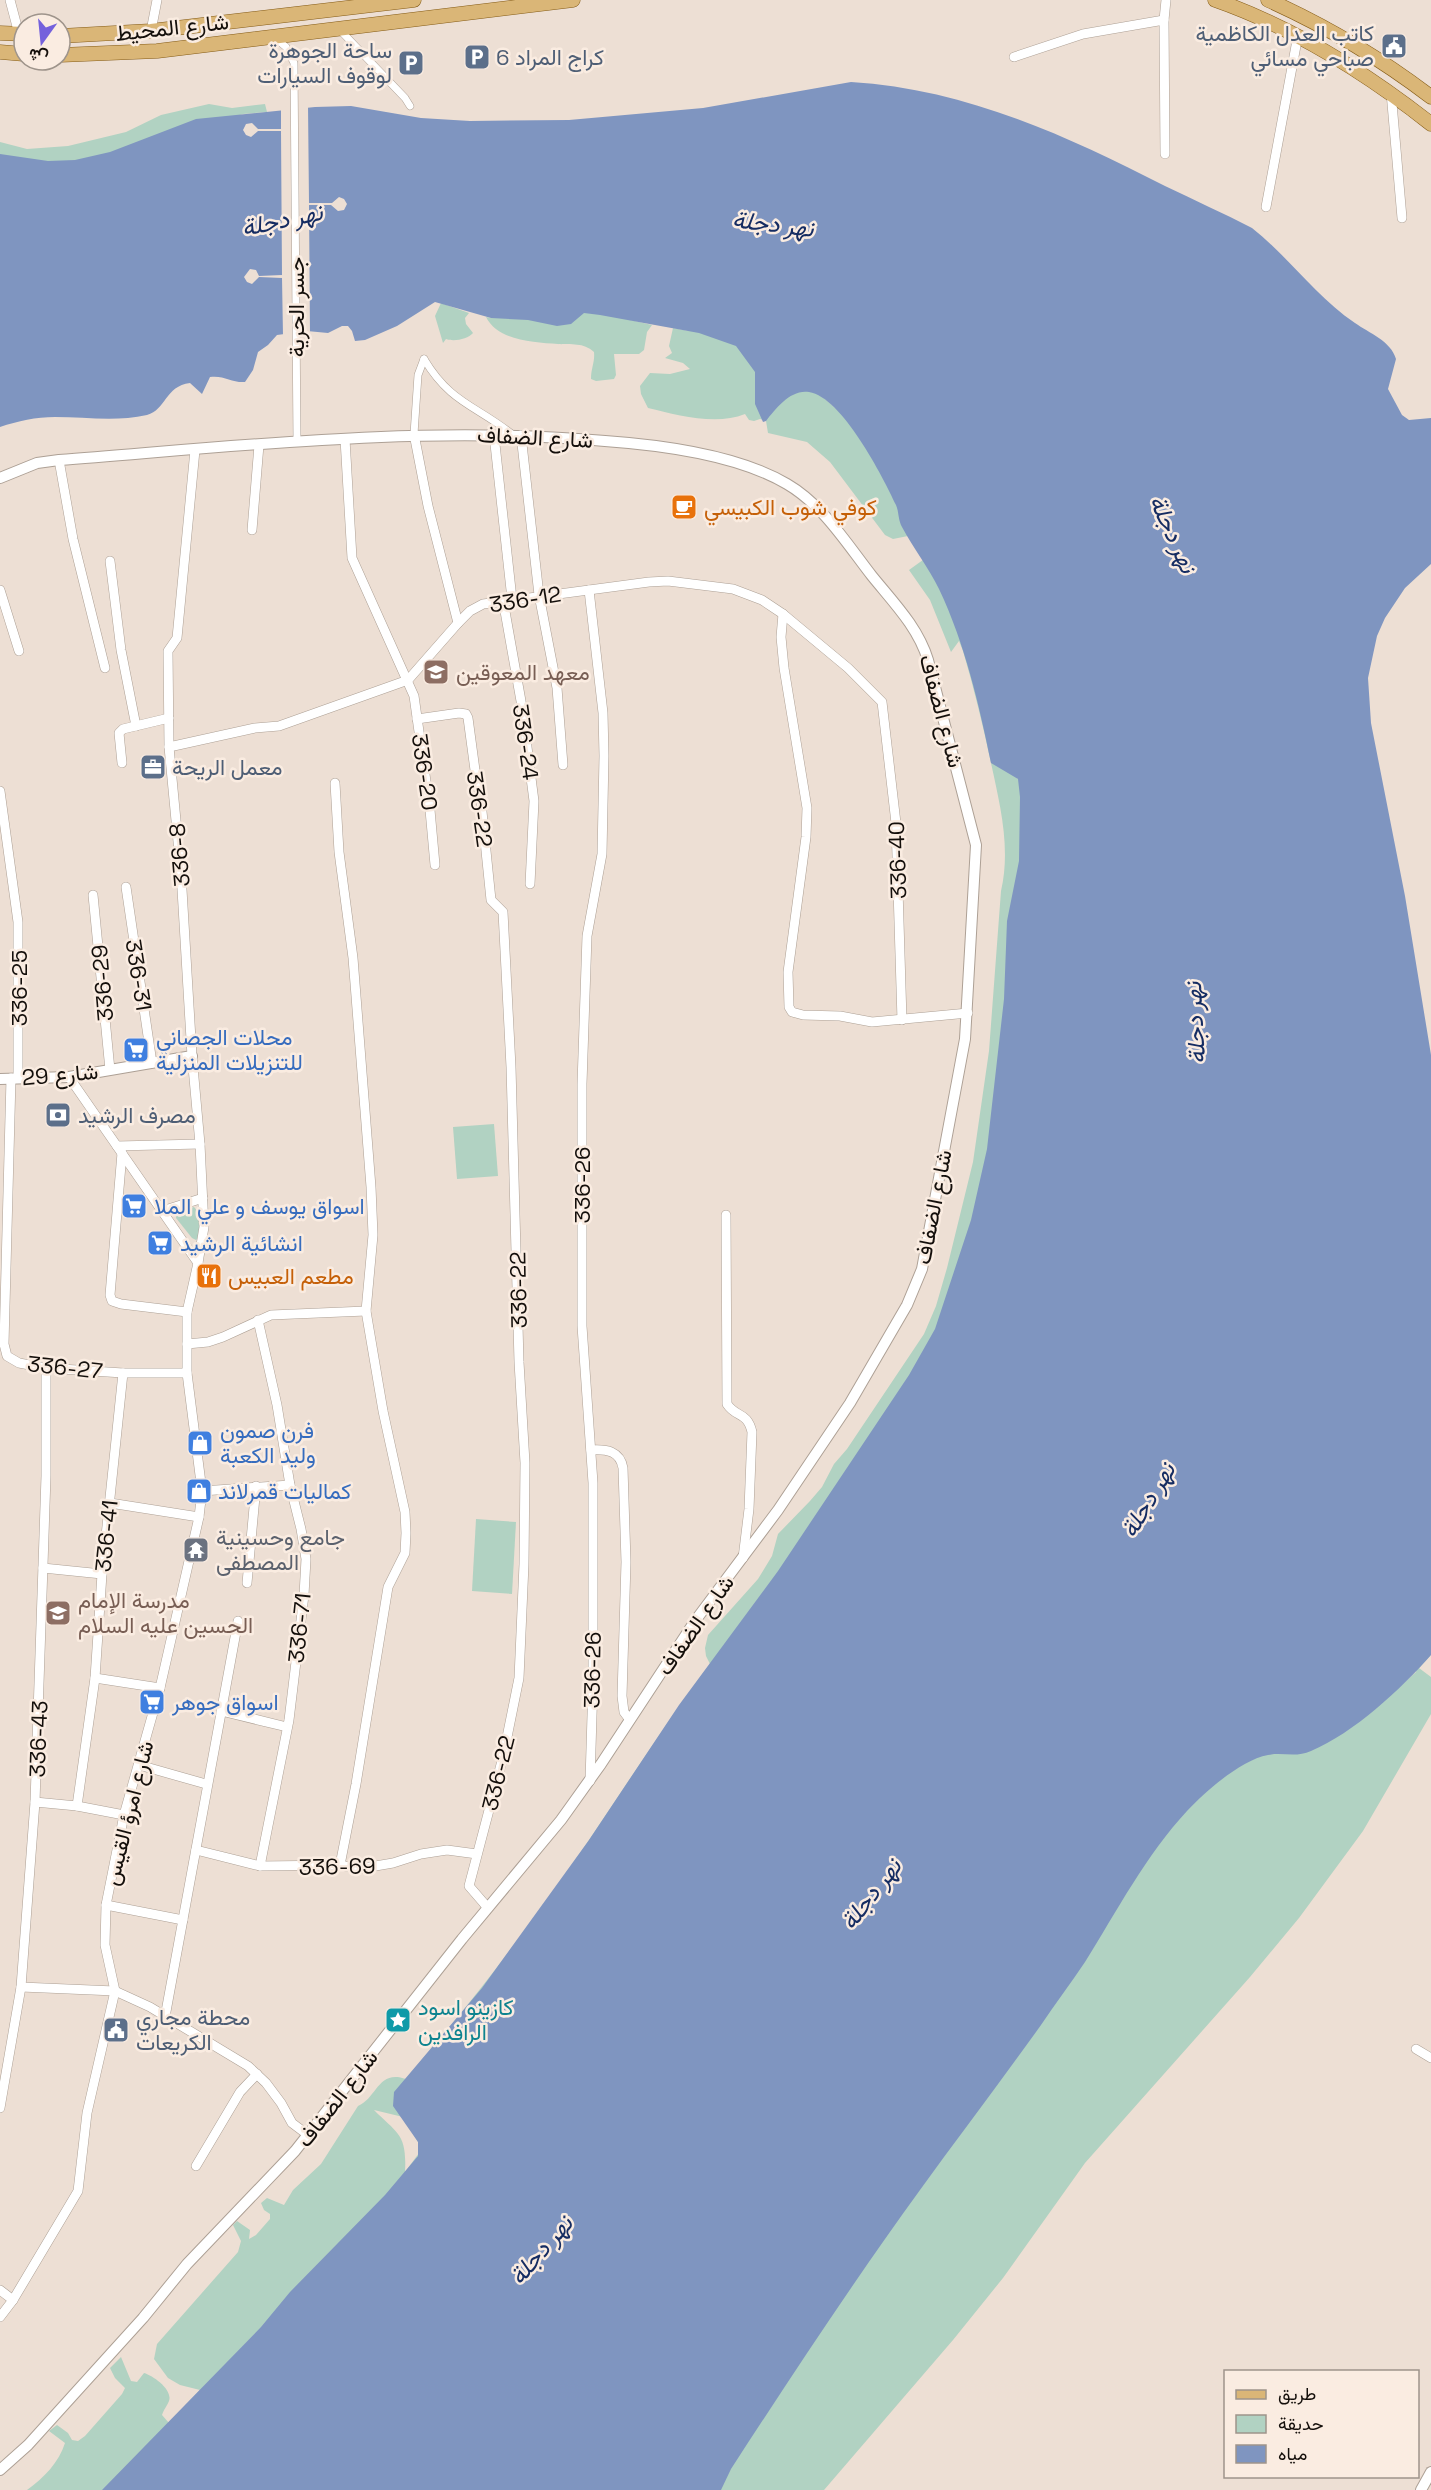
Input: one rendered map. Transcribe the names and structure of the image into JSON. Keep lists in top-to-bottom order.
{
  "streets": {
    "main road": ["شارع المحيط"],
    "street": [
      "جسر الحرية",
      "شارع الضفاف",
      "336-12",
      "336-24",
      "336-20",
      "336-22",
      "336-8",
      "336-40",
      "336-31",
      "336-29",
      "336-25",
      "شارع 29",
      "336-26",
      "336-27",
      "336-41",
      "336-71",
      "336-43",
      "شارع امرؤ القيس",
      "336-69"
    ]
  },
  "crossings": [
    ["شارع المحيط", "جسر الحرية"],
    ["جسر الحرية", "شارع الضفاف"],
    ["شارع الضفاف", "336-24"],
    ["شارع الضفاف", "336-20"],
    ["شارع الضفاف", "336-22"],
    ["شارع الضفاف", "336-8"],
    ["شارع الضفاف", "336-26"],
    ["336-12", "336-24"],
    ["336-12", "336-20"],
    ["336-12", "336-8"],
    ["336-12", "336-40"],
    ["336-12", "336-26"],
    ["336-20", "336-22"],
    ["336-22", "336-69"],
    ["336-8", "شارع 29"],
    ["336-8", "شارع امرؤ القيس"],
    ["336-31", "شارع 29"],
    ["336-29", "شارع 29"],
    ["336-25", "شارع 29"],
    ["336-25", "336-27"],
    ["شارع 29", "336-27"],
    ["336-27", "336-41"],
    ["336-27", "336-43"],
    ["336-27", "شارع امرؤ القيس"],
    ["336-71", "336-69"]
  ],
  "water": ["نهر دجلة"],
  "places": {
    "public building": ["كاتب العدل الكاظمية صباحي مسائي", "محطة مجاري الكريعات"],
    "parking": ["كراج المراد 6", "ساحة الجوهرة لوقوف السيارات"],
    "cafe": ["كوفي شوب الكبيسي"],
    "school or university": ["معهد المعوقين", "مدرسة الإمام الحسين عليه السلام"],
    "office": ["معمل الريحة"],
    "supermarket": [
      "محلات الجصاني للتنزيلات المنزلية",
      "اسواق يوسف و علي الملا",
      "انشائية الرشيد",
      "اسواق جوهر"
    ],
    "bank": ["مصرف الرشيد"],
    "restaurant": ["مطعم العبيس"],
    "shop": ["فرن صمون وليد الكعبة", "كماليات قمرلاند"],
    "temple": ["جامع وحسينية المصطفى"],
    "place": ["كازينو اسود الرافدين"]
  },
  "legend": ["طريق", "حديقة", "مياه"],
  "north": "bottom"
}
